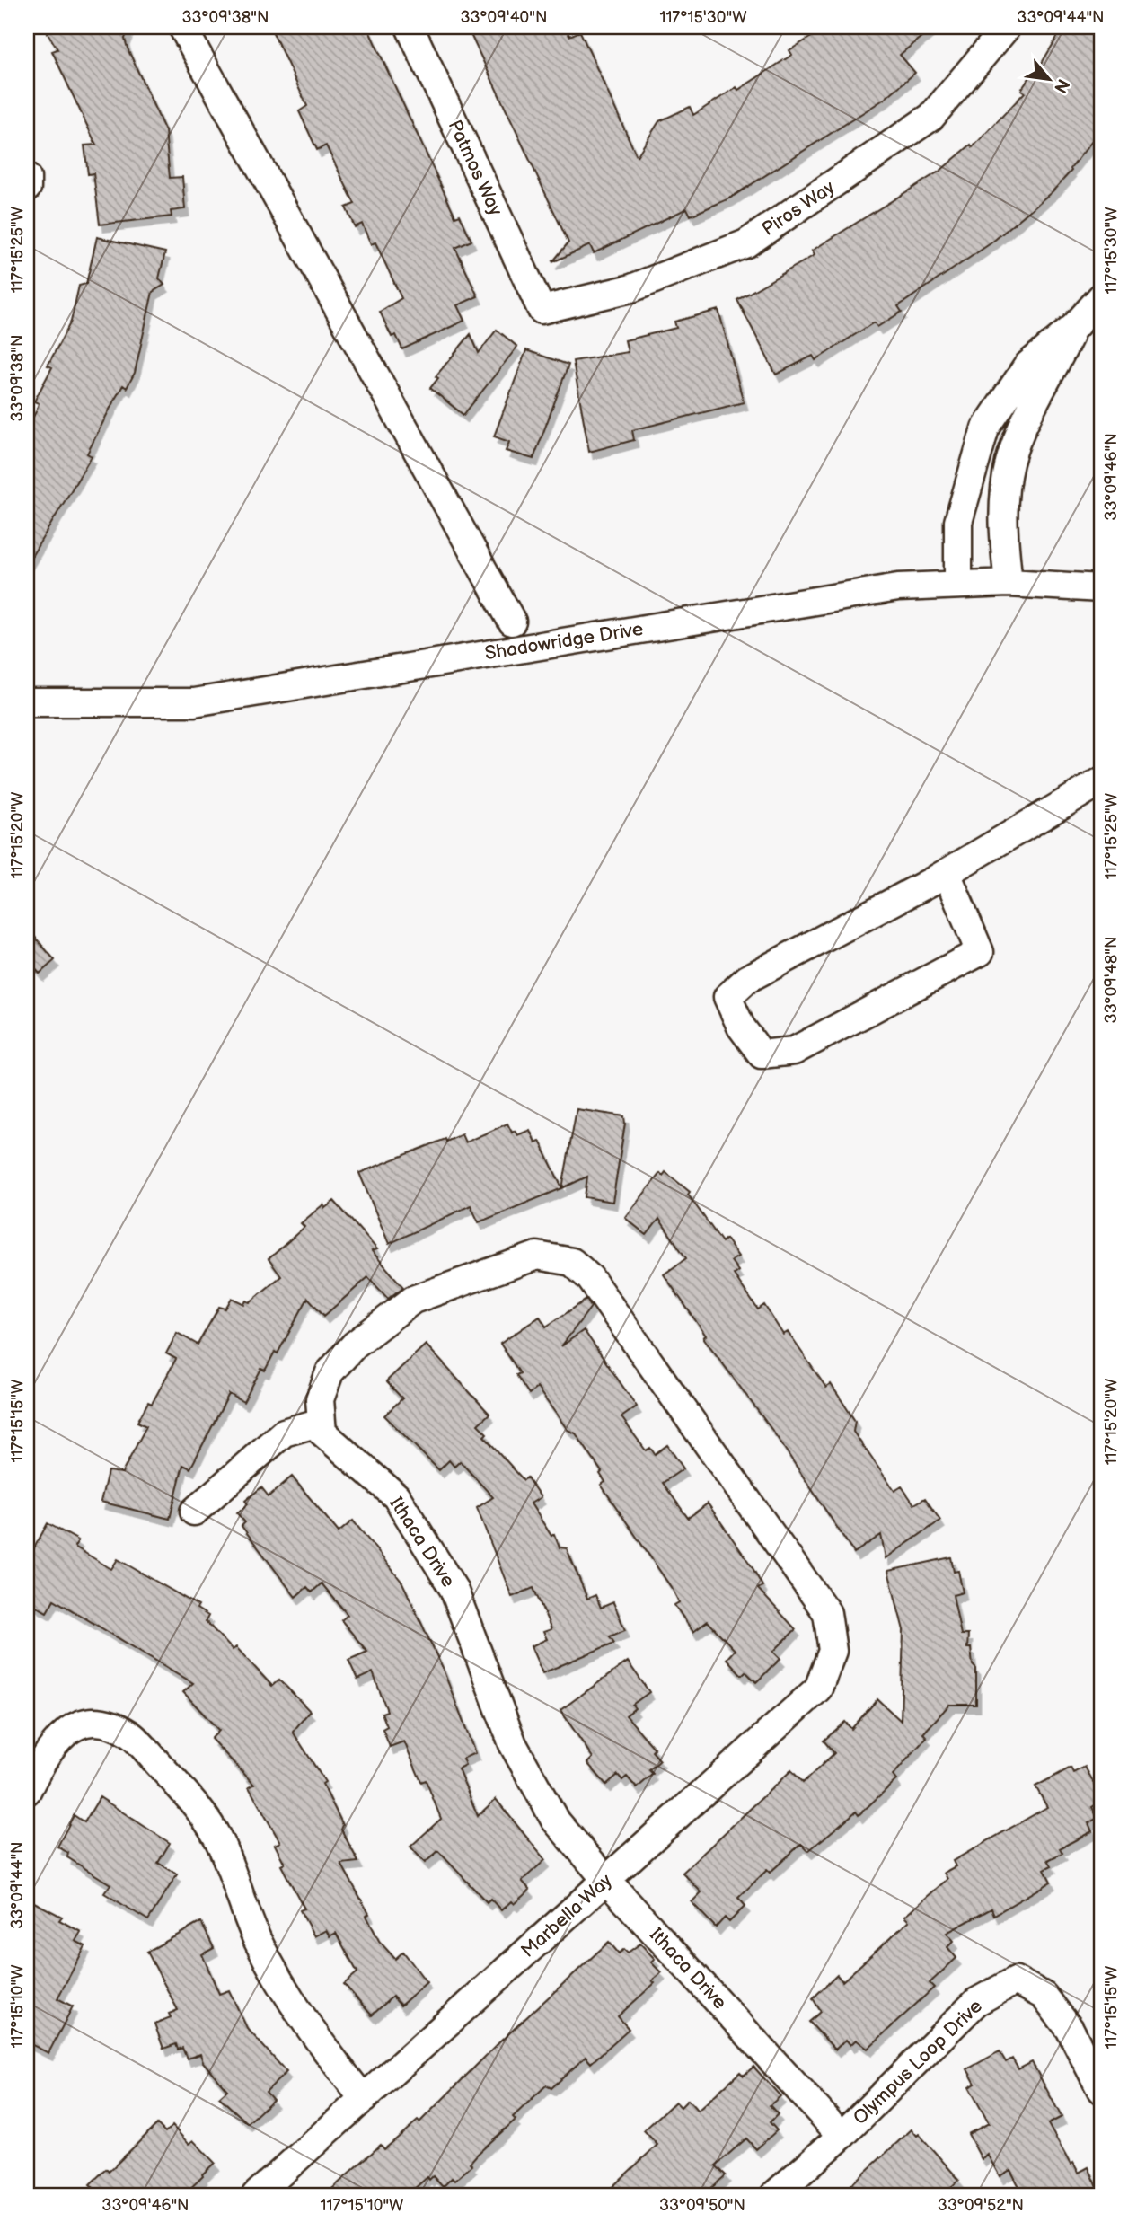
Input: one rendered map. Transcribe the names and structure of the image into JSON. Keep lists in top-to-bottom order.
{
  "streets": {
    "street": [
      "Patmos Way",
      "Piros Way",
      "Shadowridge Drive",
      "Ithaca Drive",
      "Marbella Way",
      "Olympus Loop Drive"
    ]
  },
  "crossings": [
    ["Patmos Way", "Piros Way"],
    ["Ithaca Drive", "Marbella Way"],
    ["Ithaca Drive", "Olympus Loop Drive"]
  ],
  "north": "bottom right",
  "coordinates": [
    "33°09'38\"N",
    "33°09'40\"N",
    "117°15'30\"W",
    "33°09'44\"N",
    "117°15'25\"W",
    "33°09'46\"N",
    "117°15'20\"W",
    "33°09'48\"N",
    "117°15'15\"W",
    "117°15'10\"W",
    "33°09'50\"N",
    "33°09'52\"N"
  ]
}
